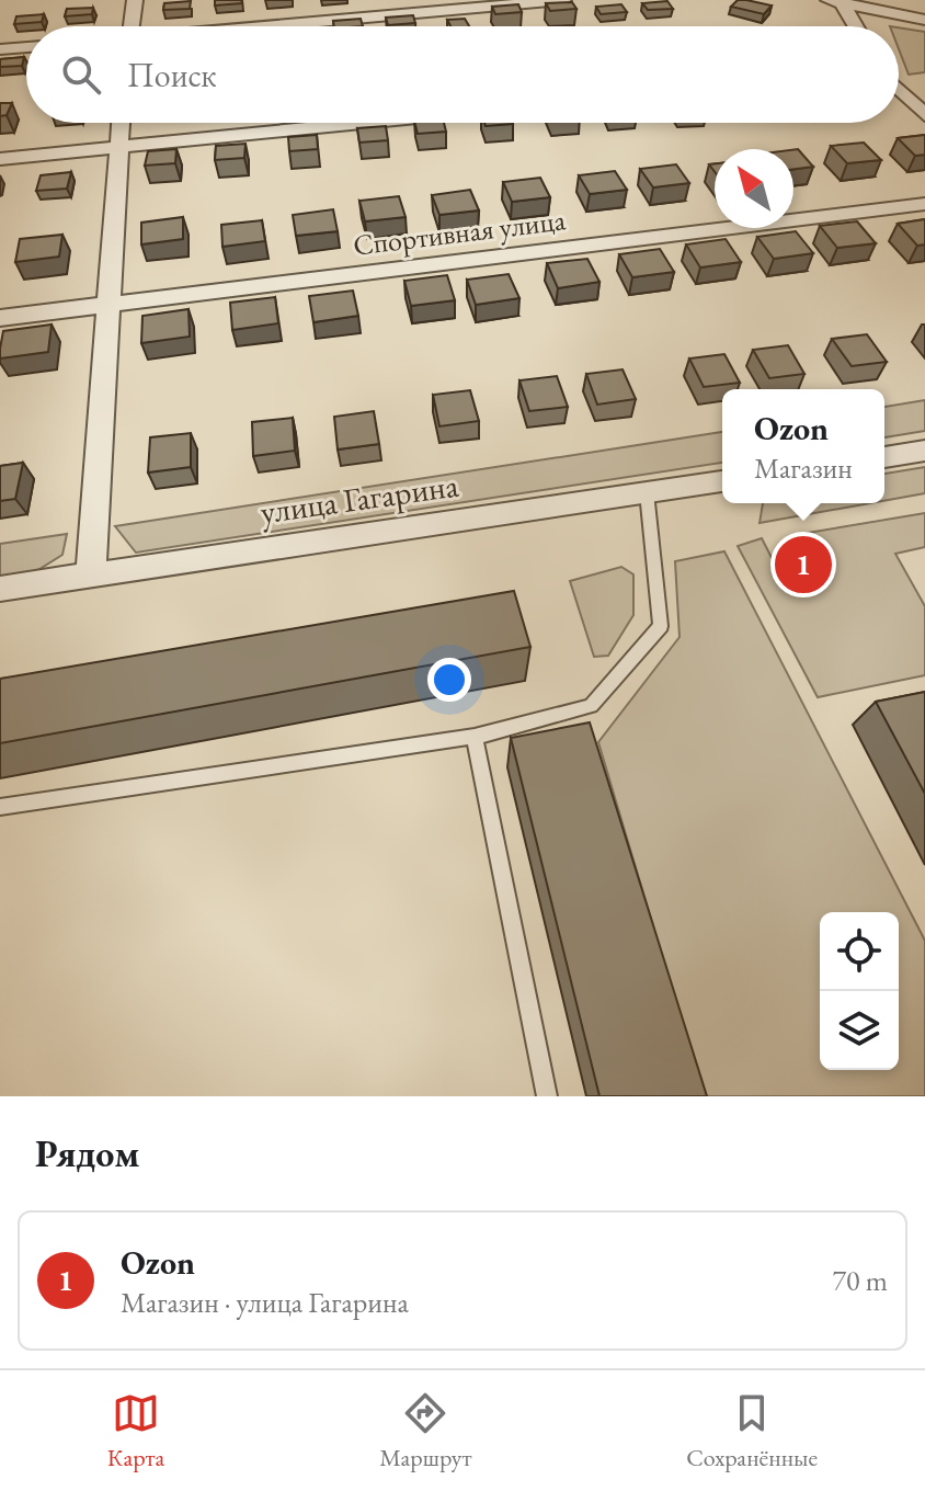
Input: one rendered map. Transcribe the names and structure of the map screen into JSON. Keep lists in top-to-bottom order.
{
  "streets": {
    "street": ["Спортивная улица", "улица Гагарина"]
  },
  "north": "top left",
  "page": {
    "search": "Поиск",
    "popup": ["Ozon", "Магазин"],
    "pins": "1",
    "heading": "Рядом",
    "list": [
      {
        "mark": "1",
        "name": "Ozon",
        "note": "Магазин · улица Гагарина",
        "value": "70 m"
      }
    ],
    "nav": ["Карта", "Маршрут", "Сохранённые"]
  }
}
